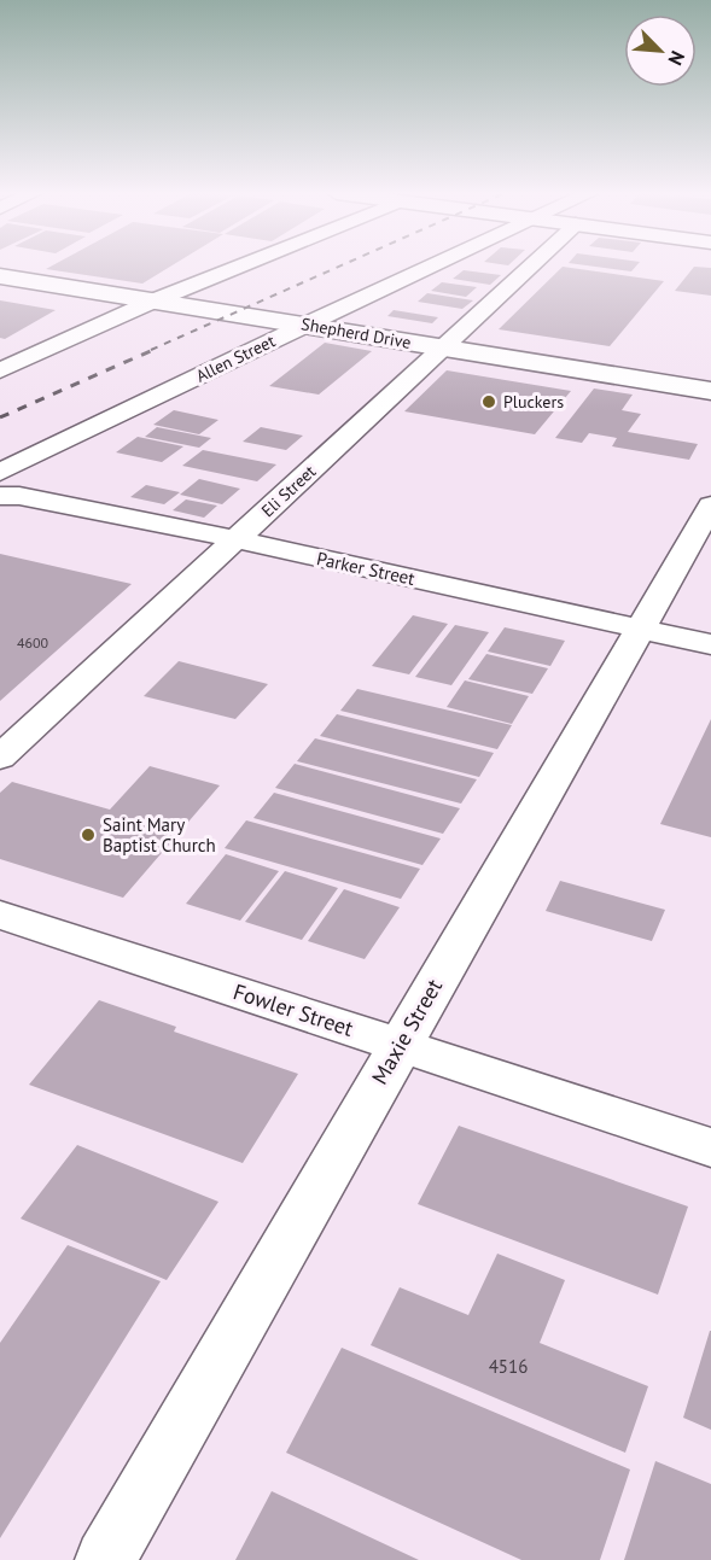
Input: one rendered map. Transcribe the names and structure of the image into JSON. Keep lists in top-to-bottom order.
{
  "streets": {
    "main road": ["Shepherd Drive"],
    "street": [
      "Allen Street",
      "Eli Street",
      "Parker Street",
      "Fowler Street",
      "Maxie Street"
    ]
  },
  "crossings": [
    ["Shepherd Drive", "Allen Street"],
    ["Shepherd Drive", "Eli Street"],
    ["Eli Street", "Parker Street"],
    ["Parker Street", "Maxie Street"],
    ["Fowler Street", "Maxie Street"]
  ],
  "places": ["Pluckers", "Saint Mary Baptist Church"],
  "house_numbers": ["4600", "4516"],
  "north": "bottom right"
}
